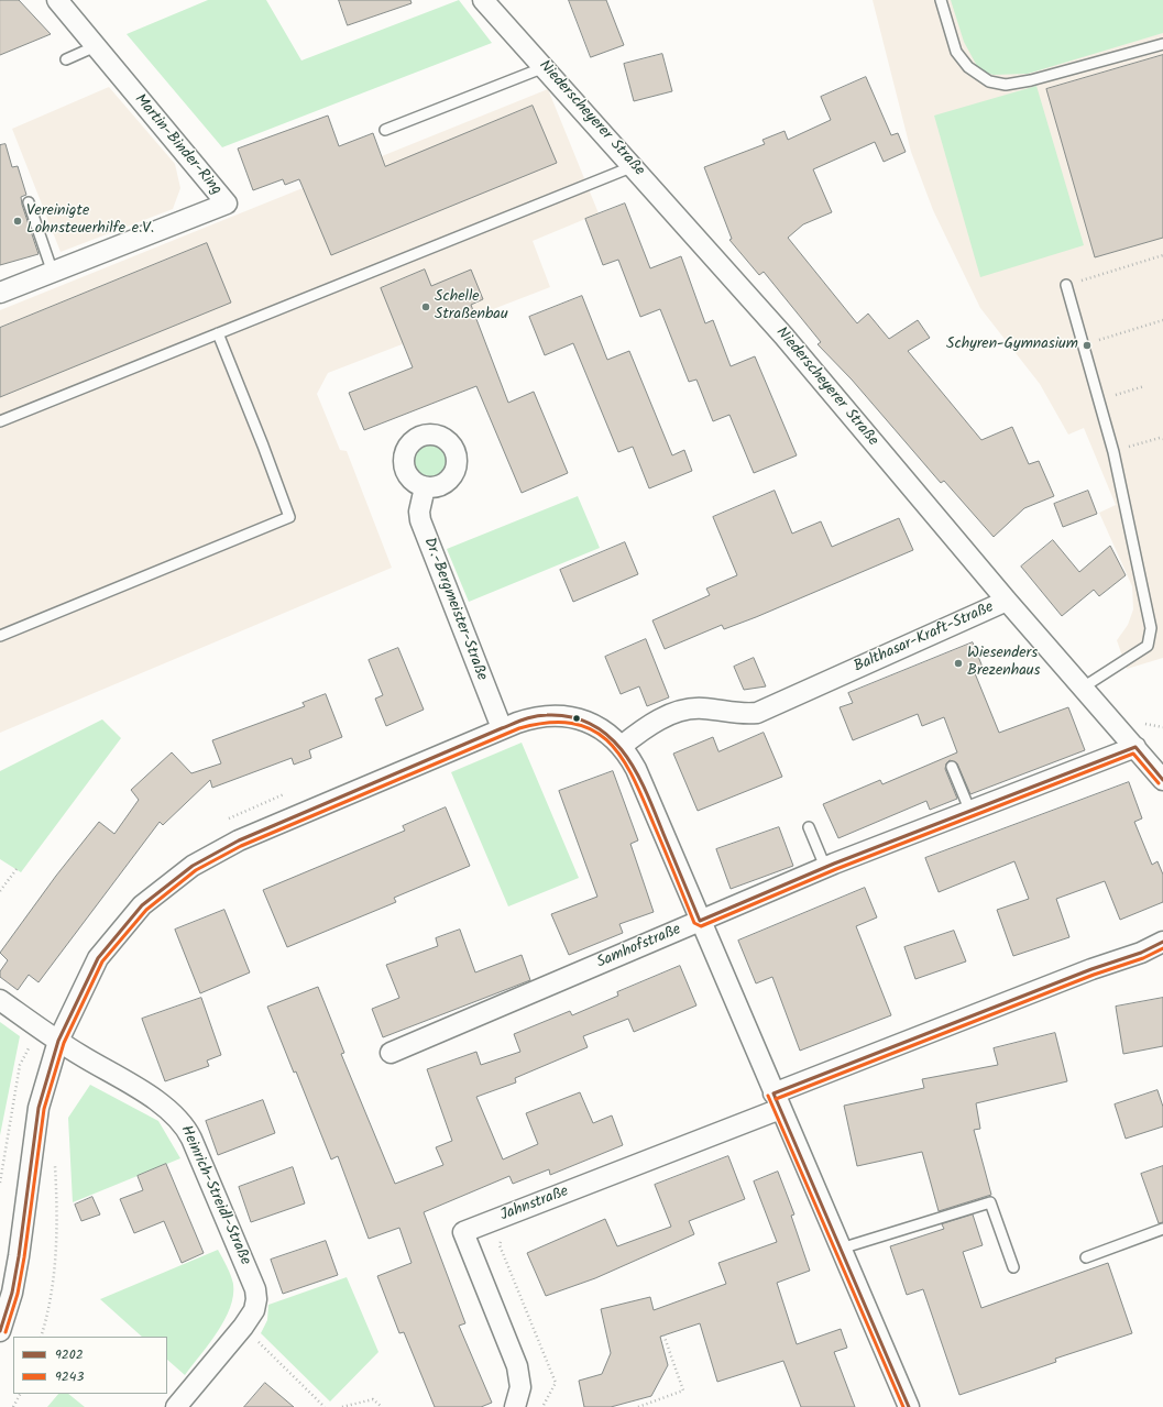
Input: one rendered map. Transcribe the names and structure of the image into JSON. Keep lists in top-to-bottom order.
{
  "streets": {
    "street": [
      "Niederscheyerer Straße",
      "Martin-Binder-Ring",
      "Dr.-Bergmeister-Straße",
      "Balthasar-Kraft-Straße",
      "Samhofstraße",
      "Heinrich-Streidl-Straße",
      "Jahnstraße"
    ]
  },
  "crossings": [
    ["Niederscheyerer Straße", "Balthasar-Kraft-Straße"],
    ["Niederscheyerer Straße", "Samhofstraße"]
  ],
  "places": [
    "Vereinigte Lohnsteuerhilfe e.V.",
    "Schelle Straßenbau",
    "Schyren-Gymnasium",
    "Wiesenders Brezenhaus"
  ],
  "lines": ["transit line 9202", "transit line 9243"],
  "legend": ["9202", "9243"]
}
